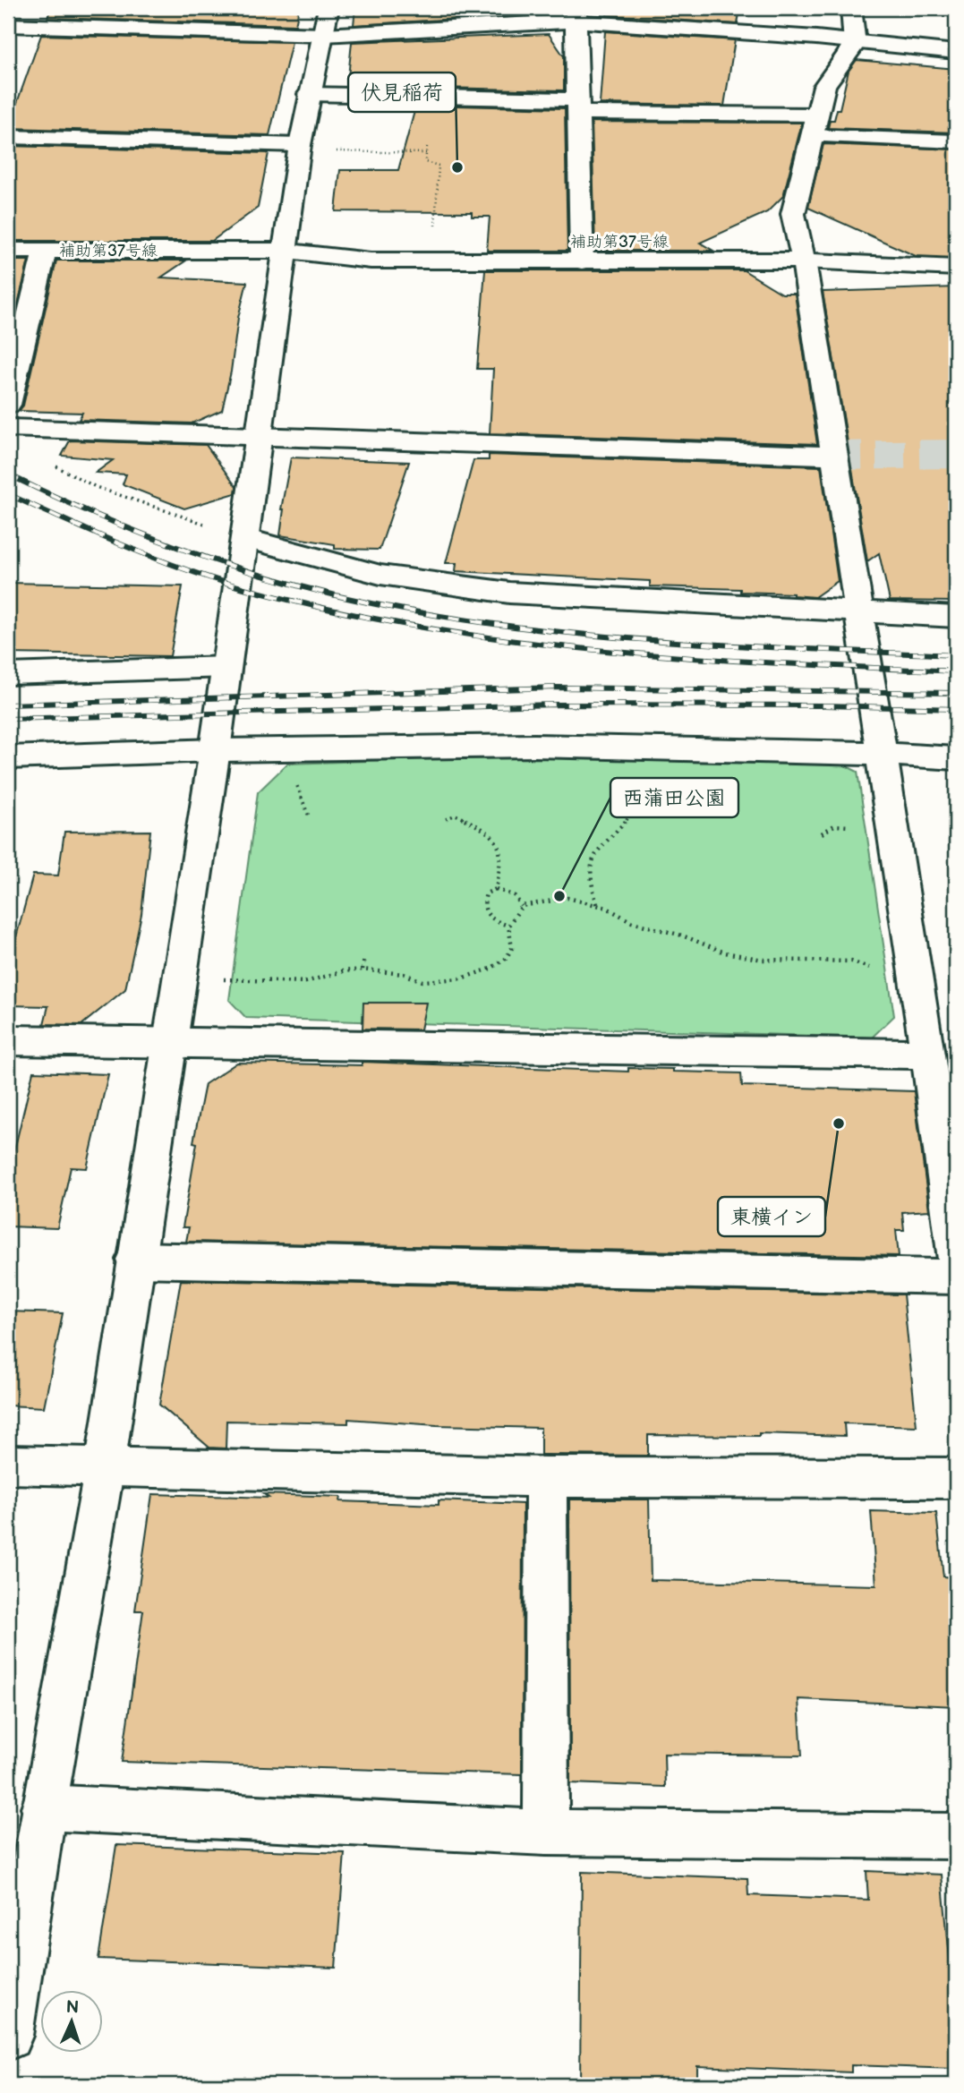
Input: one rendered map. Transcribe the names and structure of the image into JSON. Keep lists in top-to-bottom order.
{
  "streets": {
    "street": ["補助第37号線"]
  },
  "places": ["伏見稲荷", "西蒲田公園", "東横イン"],
  "north": "top"
}
